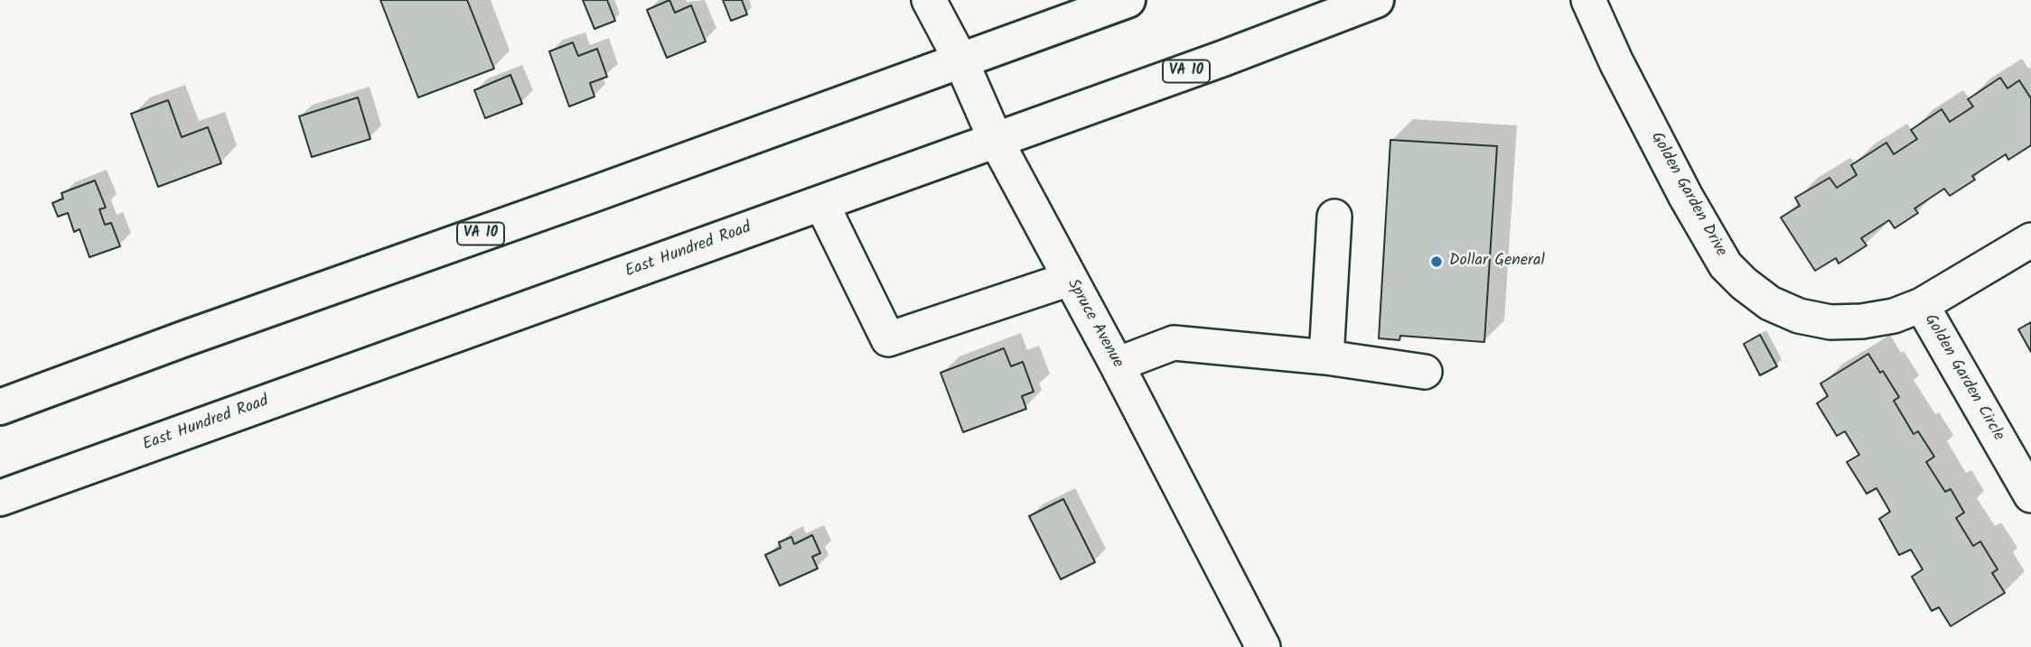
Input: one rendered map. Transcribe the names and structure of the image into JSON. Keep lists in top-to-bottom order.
{
  "streets": {
    "highway": ["VA 10", "East Hundred Road"],
    "street": ["Golden Garden Drive", "Spruce Avenue", "Golden Garden Circle"]
  },
  "crossings": [
    ["VA 10", "Spruce Avenue"],
    ["Golden Garden Drive", "Golden Garden Circle"],
    ["East Hundred Road", "Spruce Avenue"]
  ],
  "places": ["Dollar General"]
}
